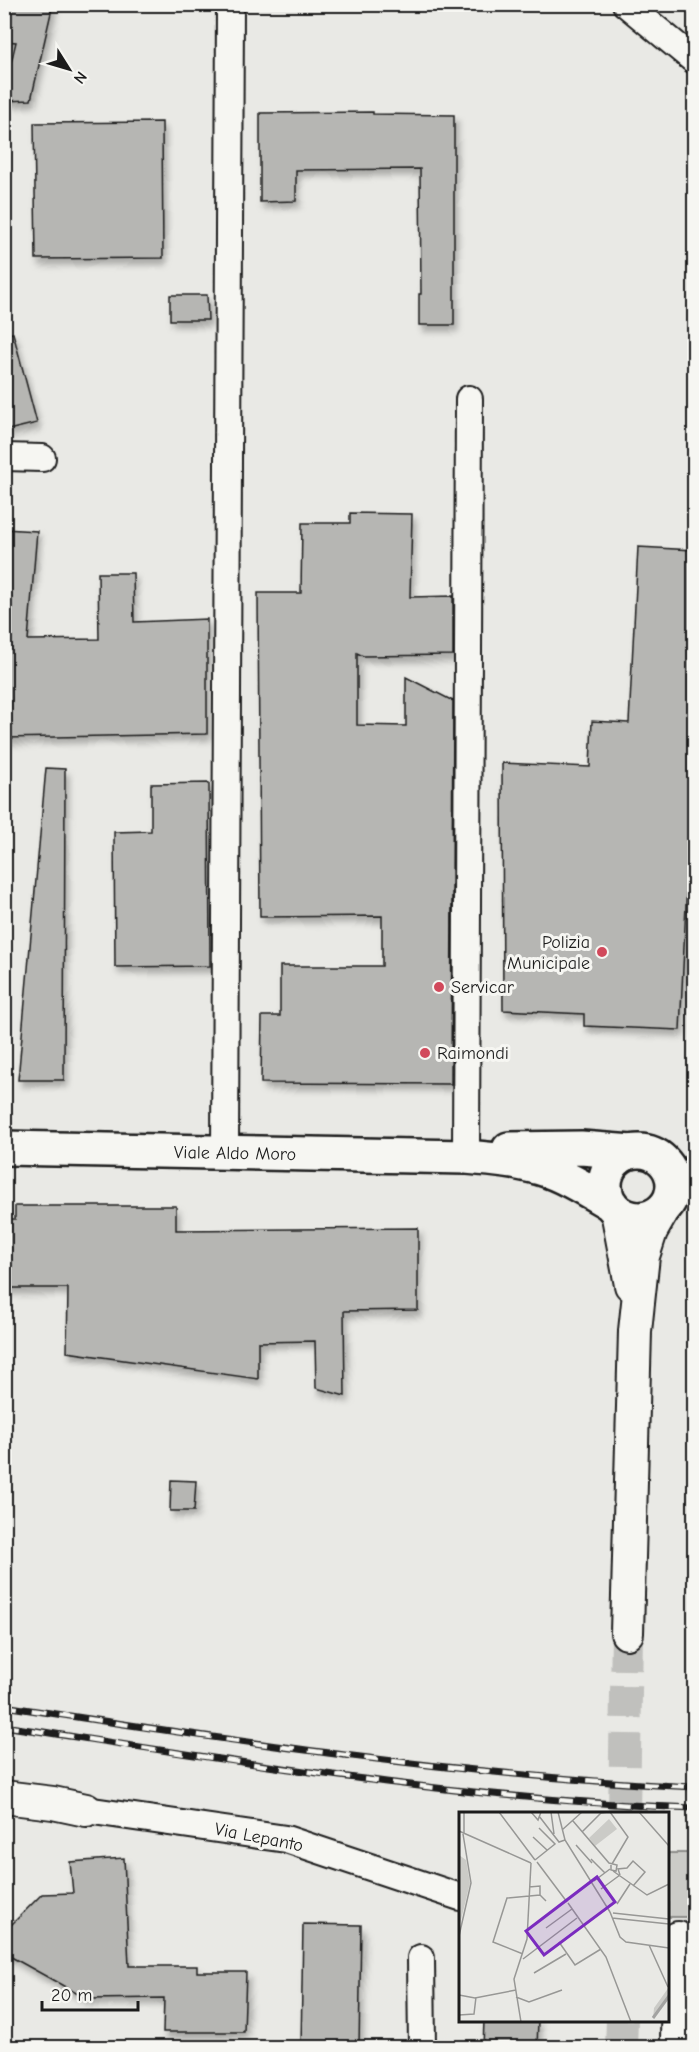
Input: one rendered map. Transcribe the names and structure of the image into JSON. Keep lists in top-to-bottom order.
{
  "streets": {
    "main road": ["Viale Aldo Moro"],
    "street": ["Via Lepanto"]
  },
  "places": ["Polizia Municipale", "Servicar", "Raimondi"],
  "scale_bar": "20 m",
  "north": "bottom right"
}
